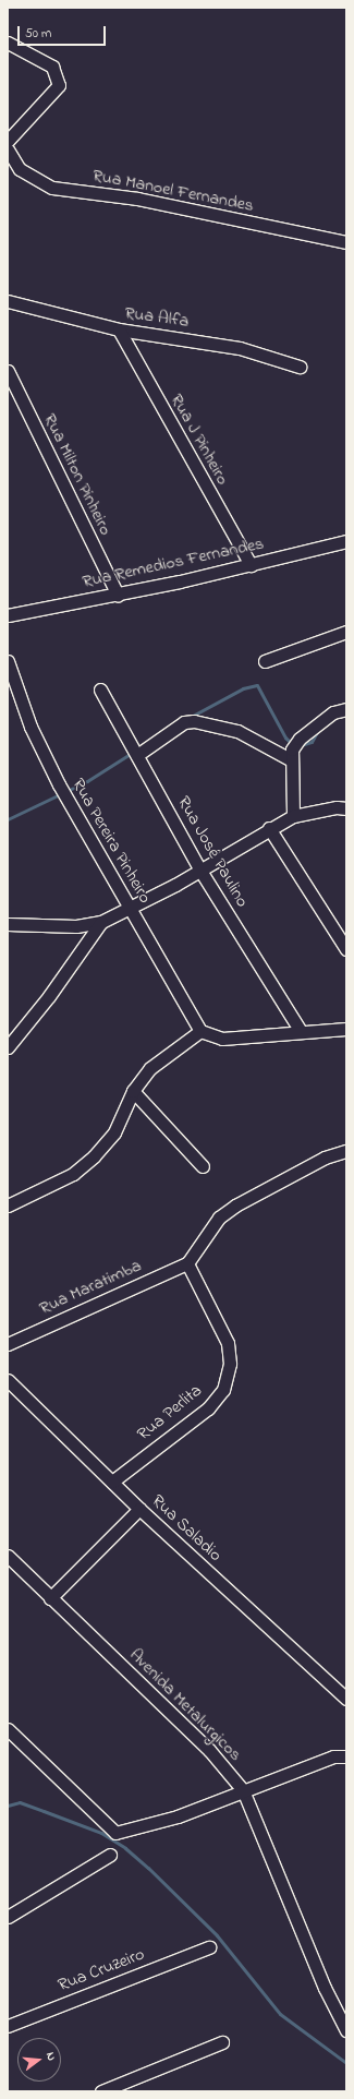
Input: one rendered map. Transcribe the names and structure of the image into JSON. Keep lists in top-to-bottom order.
{
  "streets": {
    "street": [
      "Rua Manoel Fernandes",
      "Rua Alfa",
      "Rua J Pinheiro",
      "Rua Milton Pinheiro",
      "Rua Remedios Fernandes",
      "Rua Pereira Pinheiro",
      "Rua José Paulino",
      "Rua Maratimba",
      "Rua Perlita",
      "Rua Saladio",
      "Avenida Metalurgicos",
      "Rua Cruzeiro"
    ]
  },
  "crossings": [
    ["Rua Alfa", "Rua J Pinheiro"],
    ["Rua J Pinheiro", "Rua Remedios Fernandes"],
    ["Rua Milton Pinheiro", "Rua Remedios Fernandes"],
    ["Rua Maratimba", "Rua Perlita"],
    ["Rua Perlita", "Rua Saladio"]
  ],
  "scale_bar": "50 m",
  "north": "right"
}
